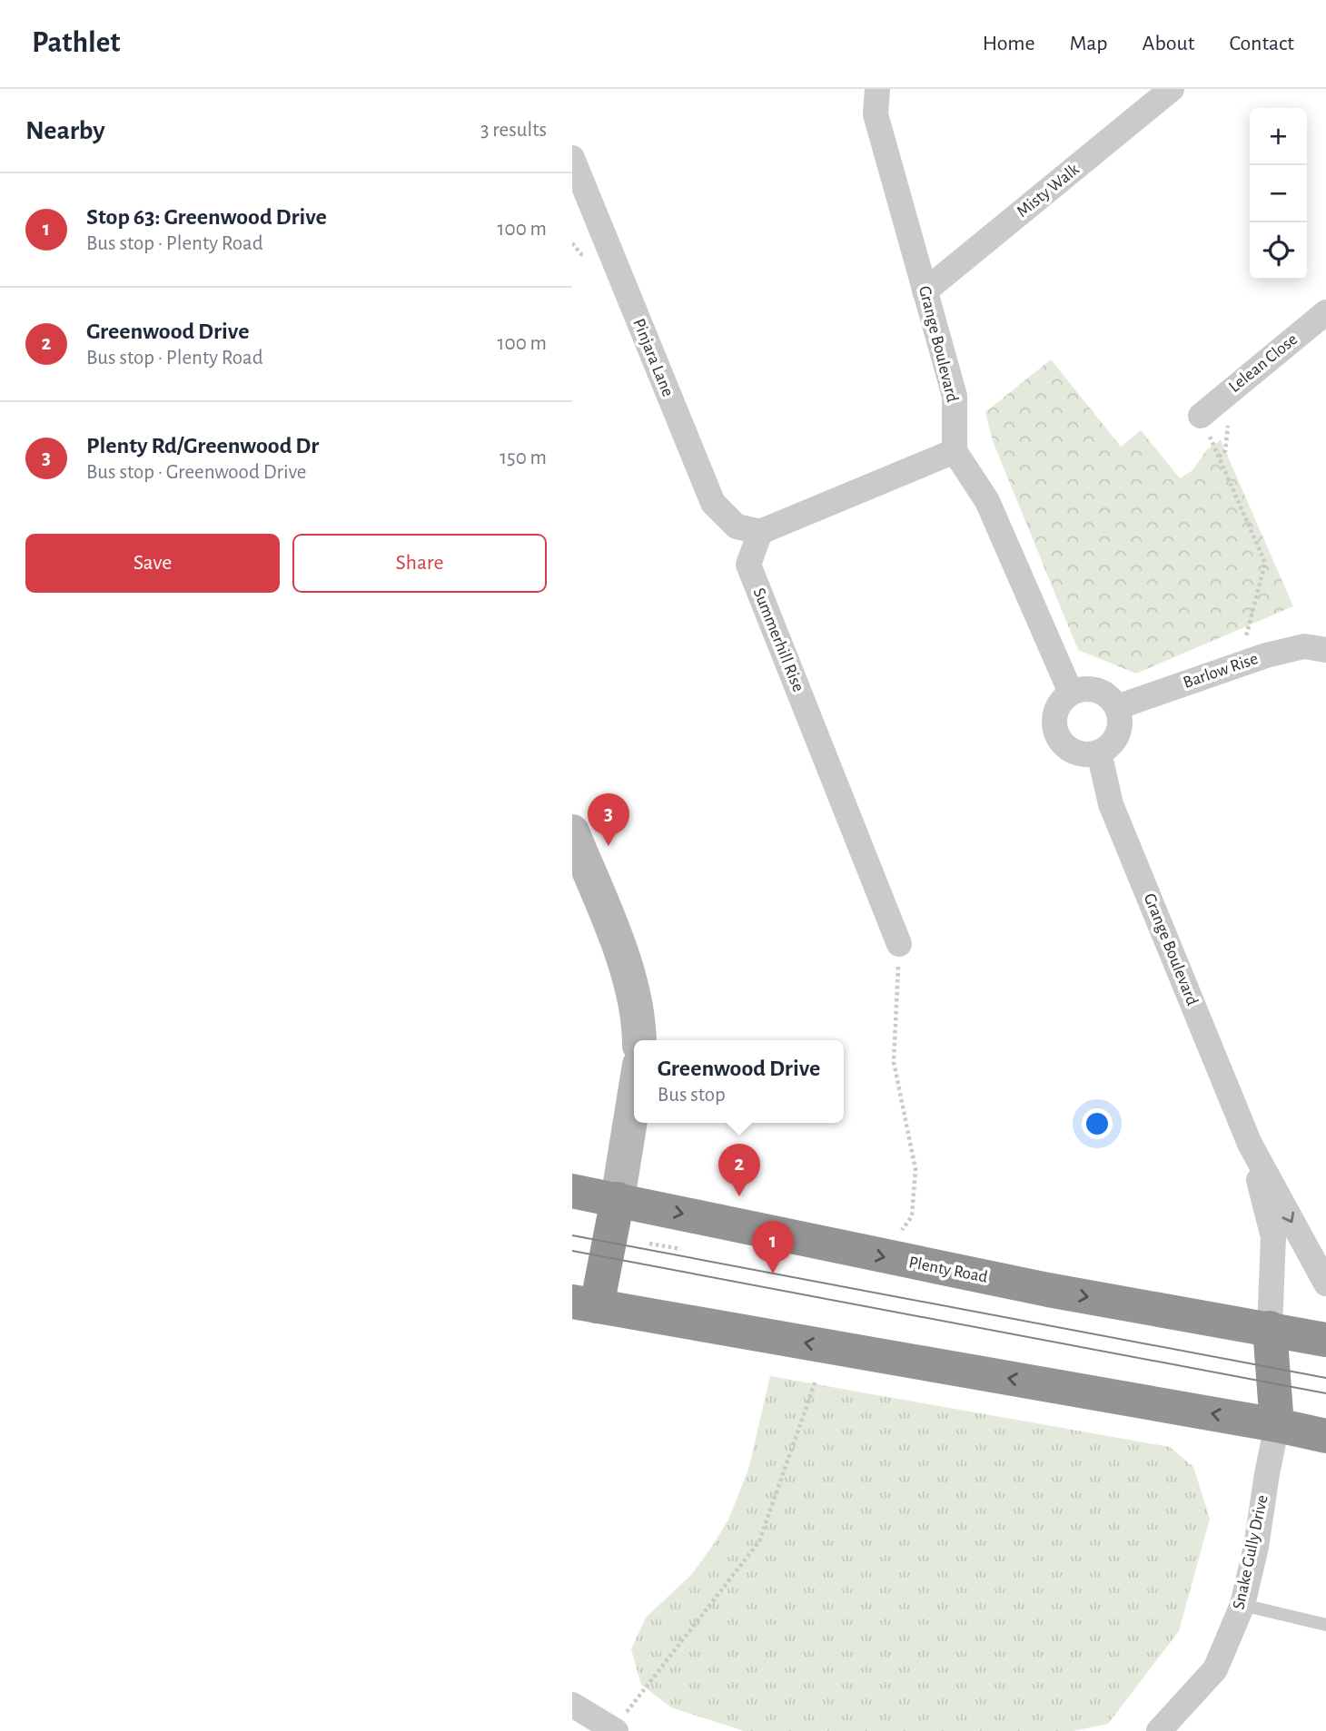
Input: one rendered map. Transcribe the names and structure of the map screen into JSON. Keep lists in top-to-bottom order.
{
  "streets": {
    "highway": ["Plenty Road"],
    "street": [
      "Misty Walk",
      "Grange Boulevard",
      "Pinjara Lane",
      "Lelean Close",
      "Summerhill Rise",
      "Barlow Rise",
      "Snake Gully Drive"
    ]
  },
  "crossings": [
    ["Misty Walk", "Grange Boulevard"],
    ["Grange Boulevard", "Barlow Rise"],
    ["Grange Boulevard", "Plenty Road"],
    ["Pinjara Lane", "Summerhill Rise"]
  ],
  "page": {
    "header": "Pathlet",
    "nav": [
      "Home",
      "Map",
      "About",
      "Contact"
    ],
    "heading": ["Nearby", "3 results"],
    "map_buttons": ["+", "−"],
    "list": [
      {
        "mark": "1",
        "name": "Stop 63: Greenwood Drive",
        "note": "Bus stop · Plenty Road",
        "value": "100 m"
      },
      {
        "mark": "2",
        "name": "Greenwood Drive",
        "note": "Bus stop · Plenty Road",
        "value": "100 m"
      },
      {
        "mark": "3",
        "name": "Plenty Rd/Greenwood Dr",
        "note": "Bus stop · Greenwood Drive",
        "value": "150 m"
      }
    ],
    "buttons": ["Save", "Share"],
    "pins": ["3", "2", "1"],
    "popup": ["Greenwood Drive", "Bus stop"]
  }
}
